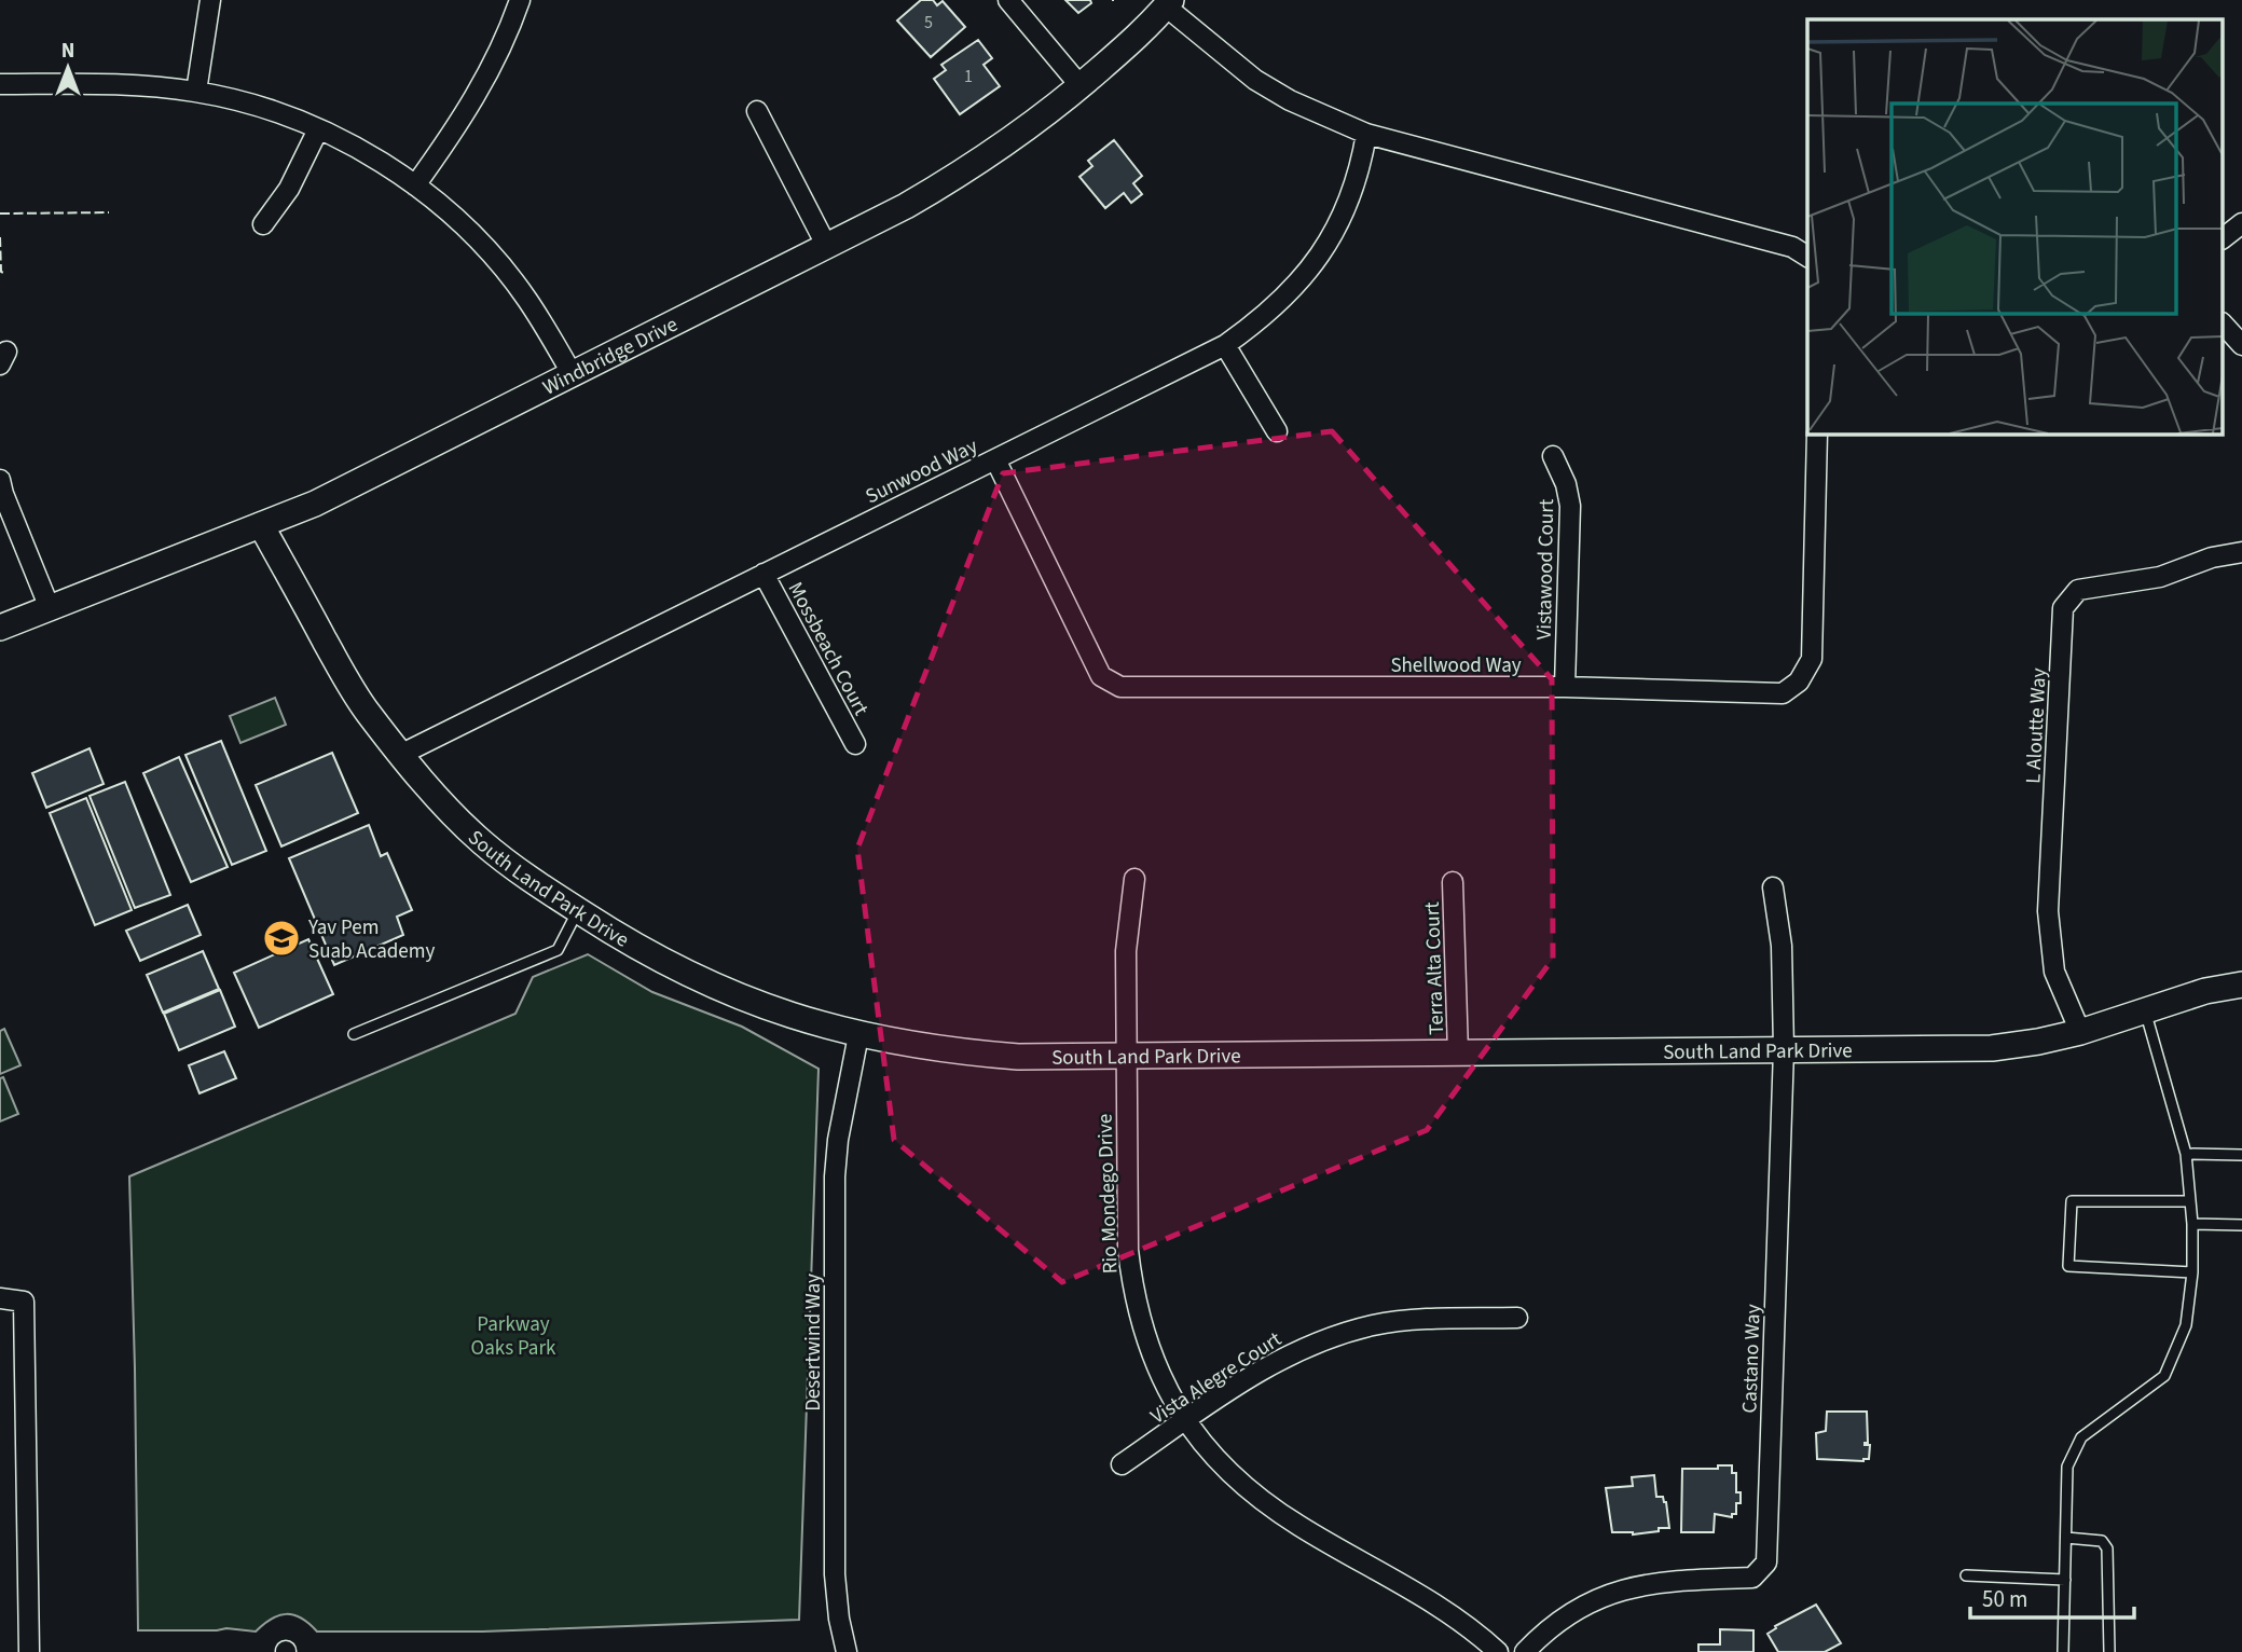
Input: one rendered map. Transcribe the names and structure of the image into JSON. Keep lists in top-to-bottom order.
{
  "streets": {
    "street": [
      "Windbridge Drive",
      "Sunwood Way",
      "Vistawood Court",
      "Mossbeach Court",
      "Shellwood Way",
      "L Aloutte Way",
      "South Land Park Drive",
      "Terra Alta Court",
      "Rio Mondego Drive",
      "Desertwind Way",
      "Castano Way",
      "Vista Alegre Court"
    ]
  },
  "crossings": [
    ["Windbridge Drive", "South Land Park Drive"],
    ["Sunwood Way", "Mossbeach Court"],
    ["Sunwood Way", "Shellwood Way"],
    ["Sunwood Way", "South Land Park Drive"],
    ["Vistawood Court", "Shellwood Way"],
    ["L Aloutte Way", "South Land Park Drive"],
    ["South Land Park Drive", "Terra Alta Court"],
    ["South Land Park Drive", "Rio Mondego Drive"],
    ["South Land Park Drive", "Desertwind Way"],
    ["South Land Park Drive", "Castano Way"],
    ["Rio Mondego Drive", "Vista Alegre Court"]
  ],
  "parks": ["Parkway Oaks Park"],
  "places": {
    "school or university": ["Yav Pem Suab Academy"]
  },
  "house_numbers": ["5", "1"],
  "scale_bar": "50 m",
  "north": "top"
}
